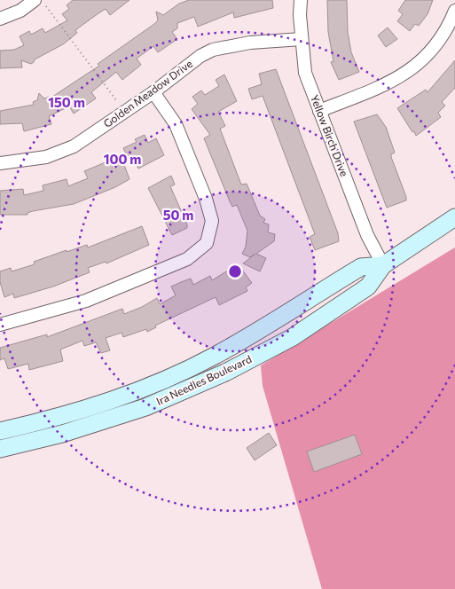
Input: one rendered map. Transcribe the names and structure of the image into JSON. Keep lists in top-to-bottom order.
{
  "streets": {
    "main road": ["Ira Needles Boulevard"],
    "street": ["Golden Meadow Drive", "Yellow Birch Drive"]
  },
  "crossings": [
    ["Golden Meadow Drive", "Yellow Birch Drive"],
    ["Yellow Birch Drive", "Ira Needles Boulevard"]
  ],
  "rings": ["150 m", "100 m", "50 m"]
}
